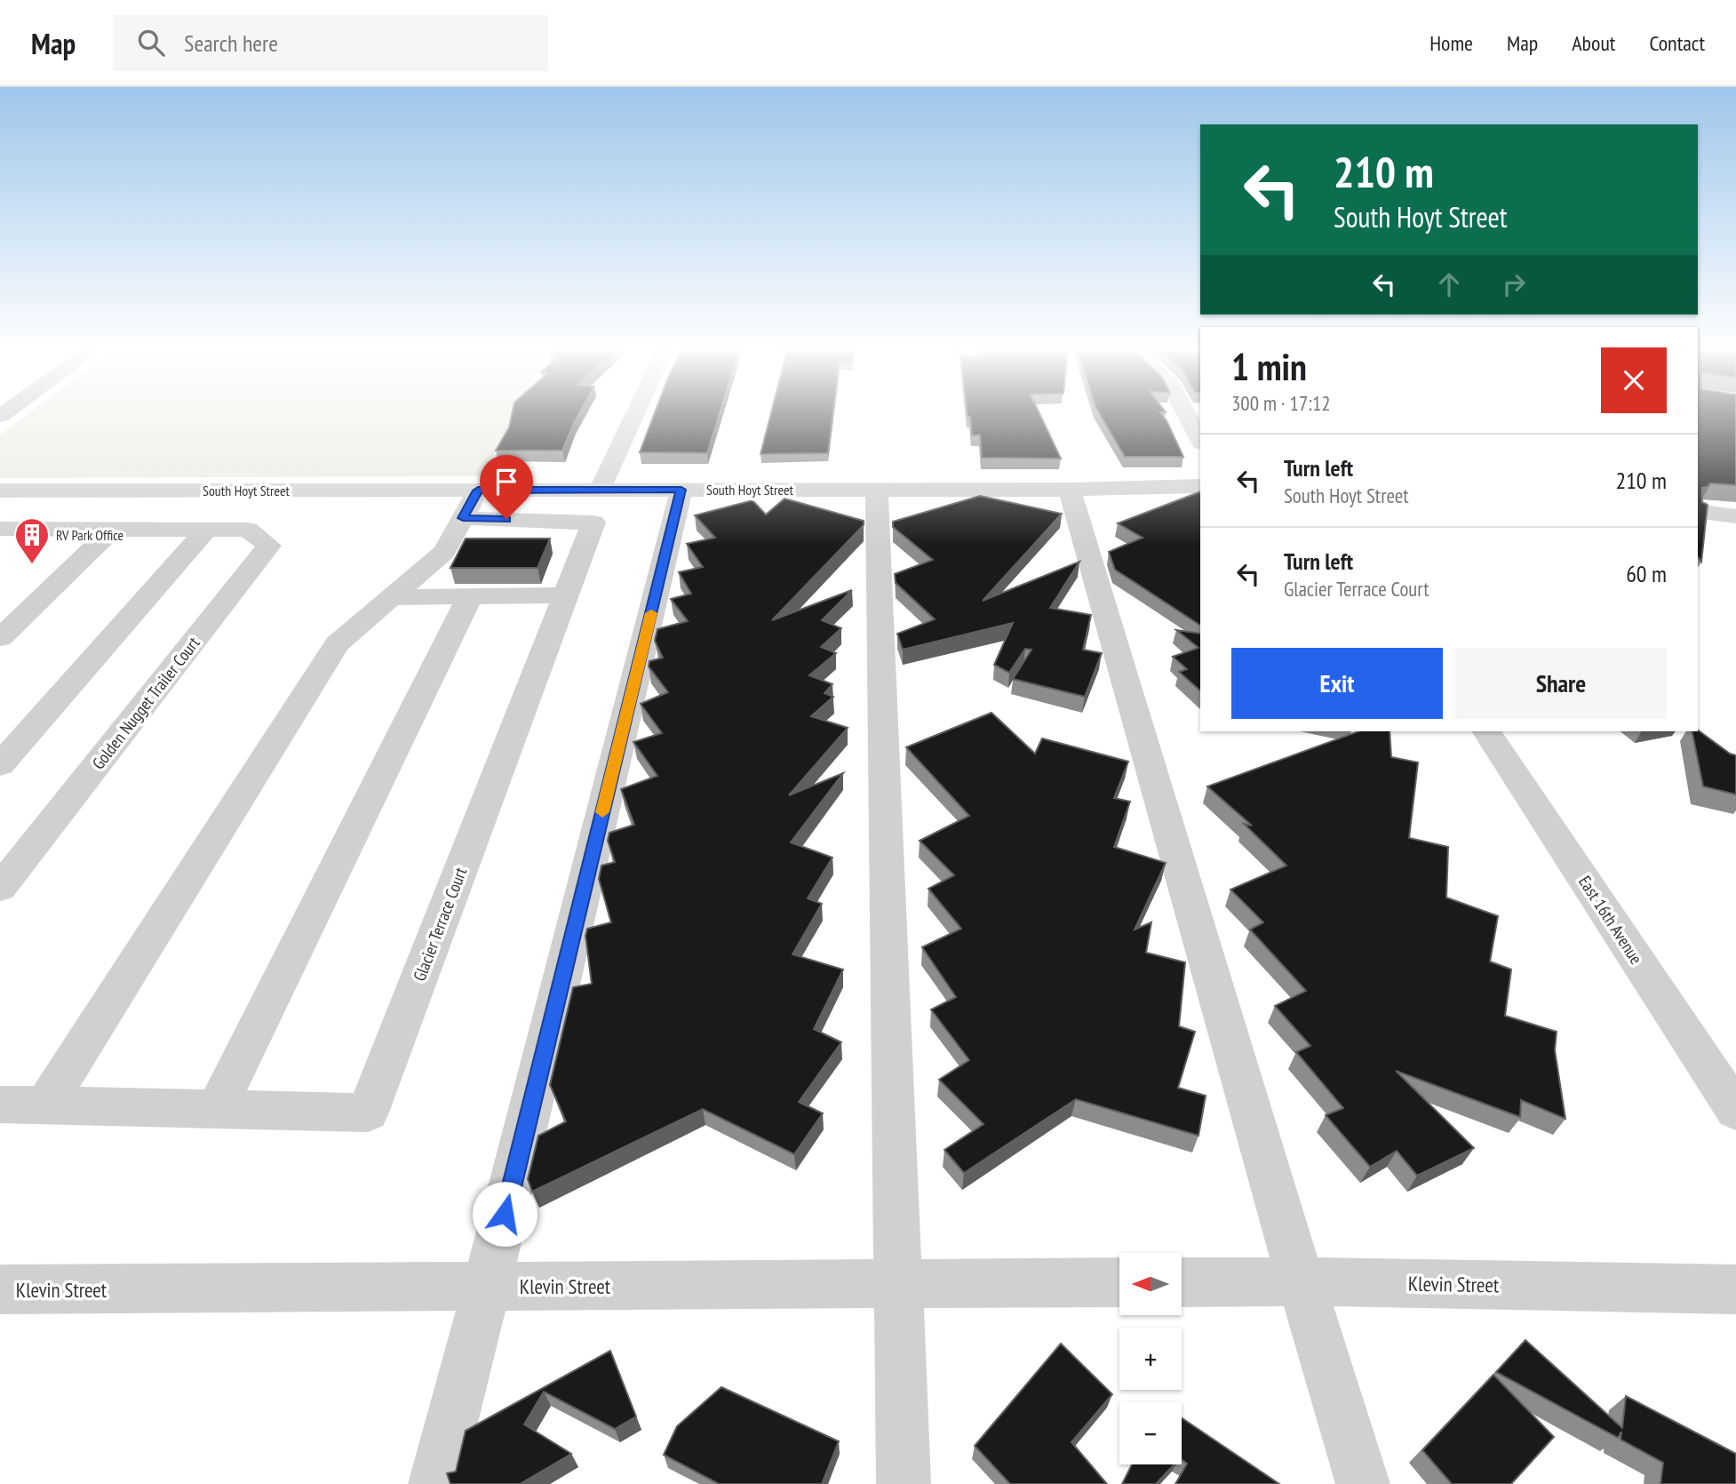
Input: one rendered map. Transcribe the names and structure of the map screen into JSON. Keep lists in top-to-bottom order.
{
  "streets": {
    "street": [
      "South Hoyt Street",
      "Golden Nugget Trailer Court",
      "East 16th Avenue",
      "Glacier Terrace Court",
      "Klevin Street"
    ]
  },
  "crossings": [
    ["South Hoyt Street", "Glacier Terrace Court"]
  ],
  "places": {
    "building": ["RV Park Office"]
  },
  "north": "left",
  "page": {
    "header": "Map",
    "search": "Search here",
    "nav": [
      "Home",
      "Map",
      "About",
      "Contact"
    ],
    "turn": ["210 m", "South Hoyt Street"],
    "heading": ["1 min", "300 m · 17:12"],
    "list": [
      {
        "name": "Turn left",
        "note": "South Hoyt Street",
        "value": "210 m"
      },
      {
        "name": "Turn left",
        "note": "Glacier Terrace Court",
        "value": "60 m"
      }
    ],
    "buttons": ["Exit", "Share"],
    "map_buttons": ["+", "−"]
  }
}
